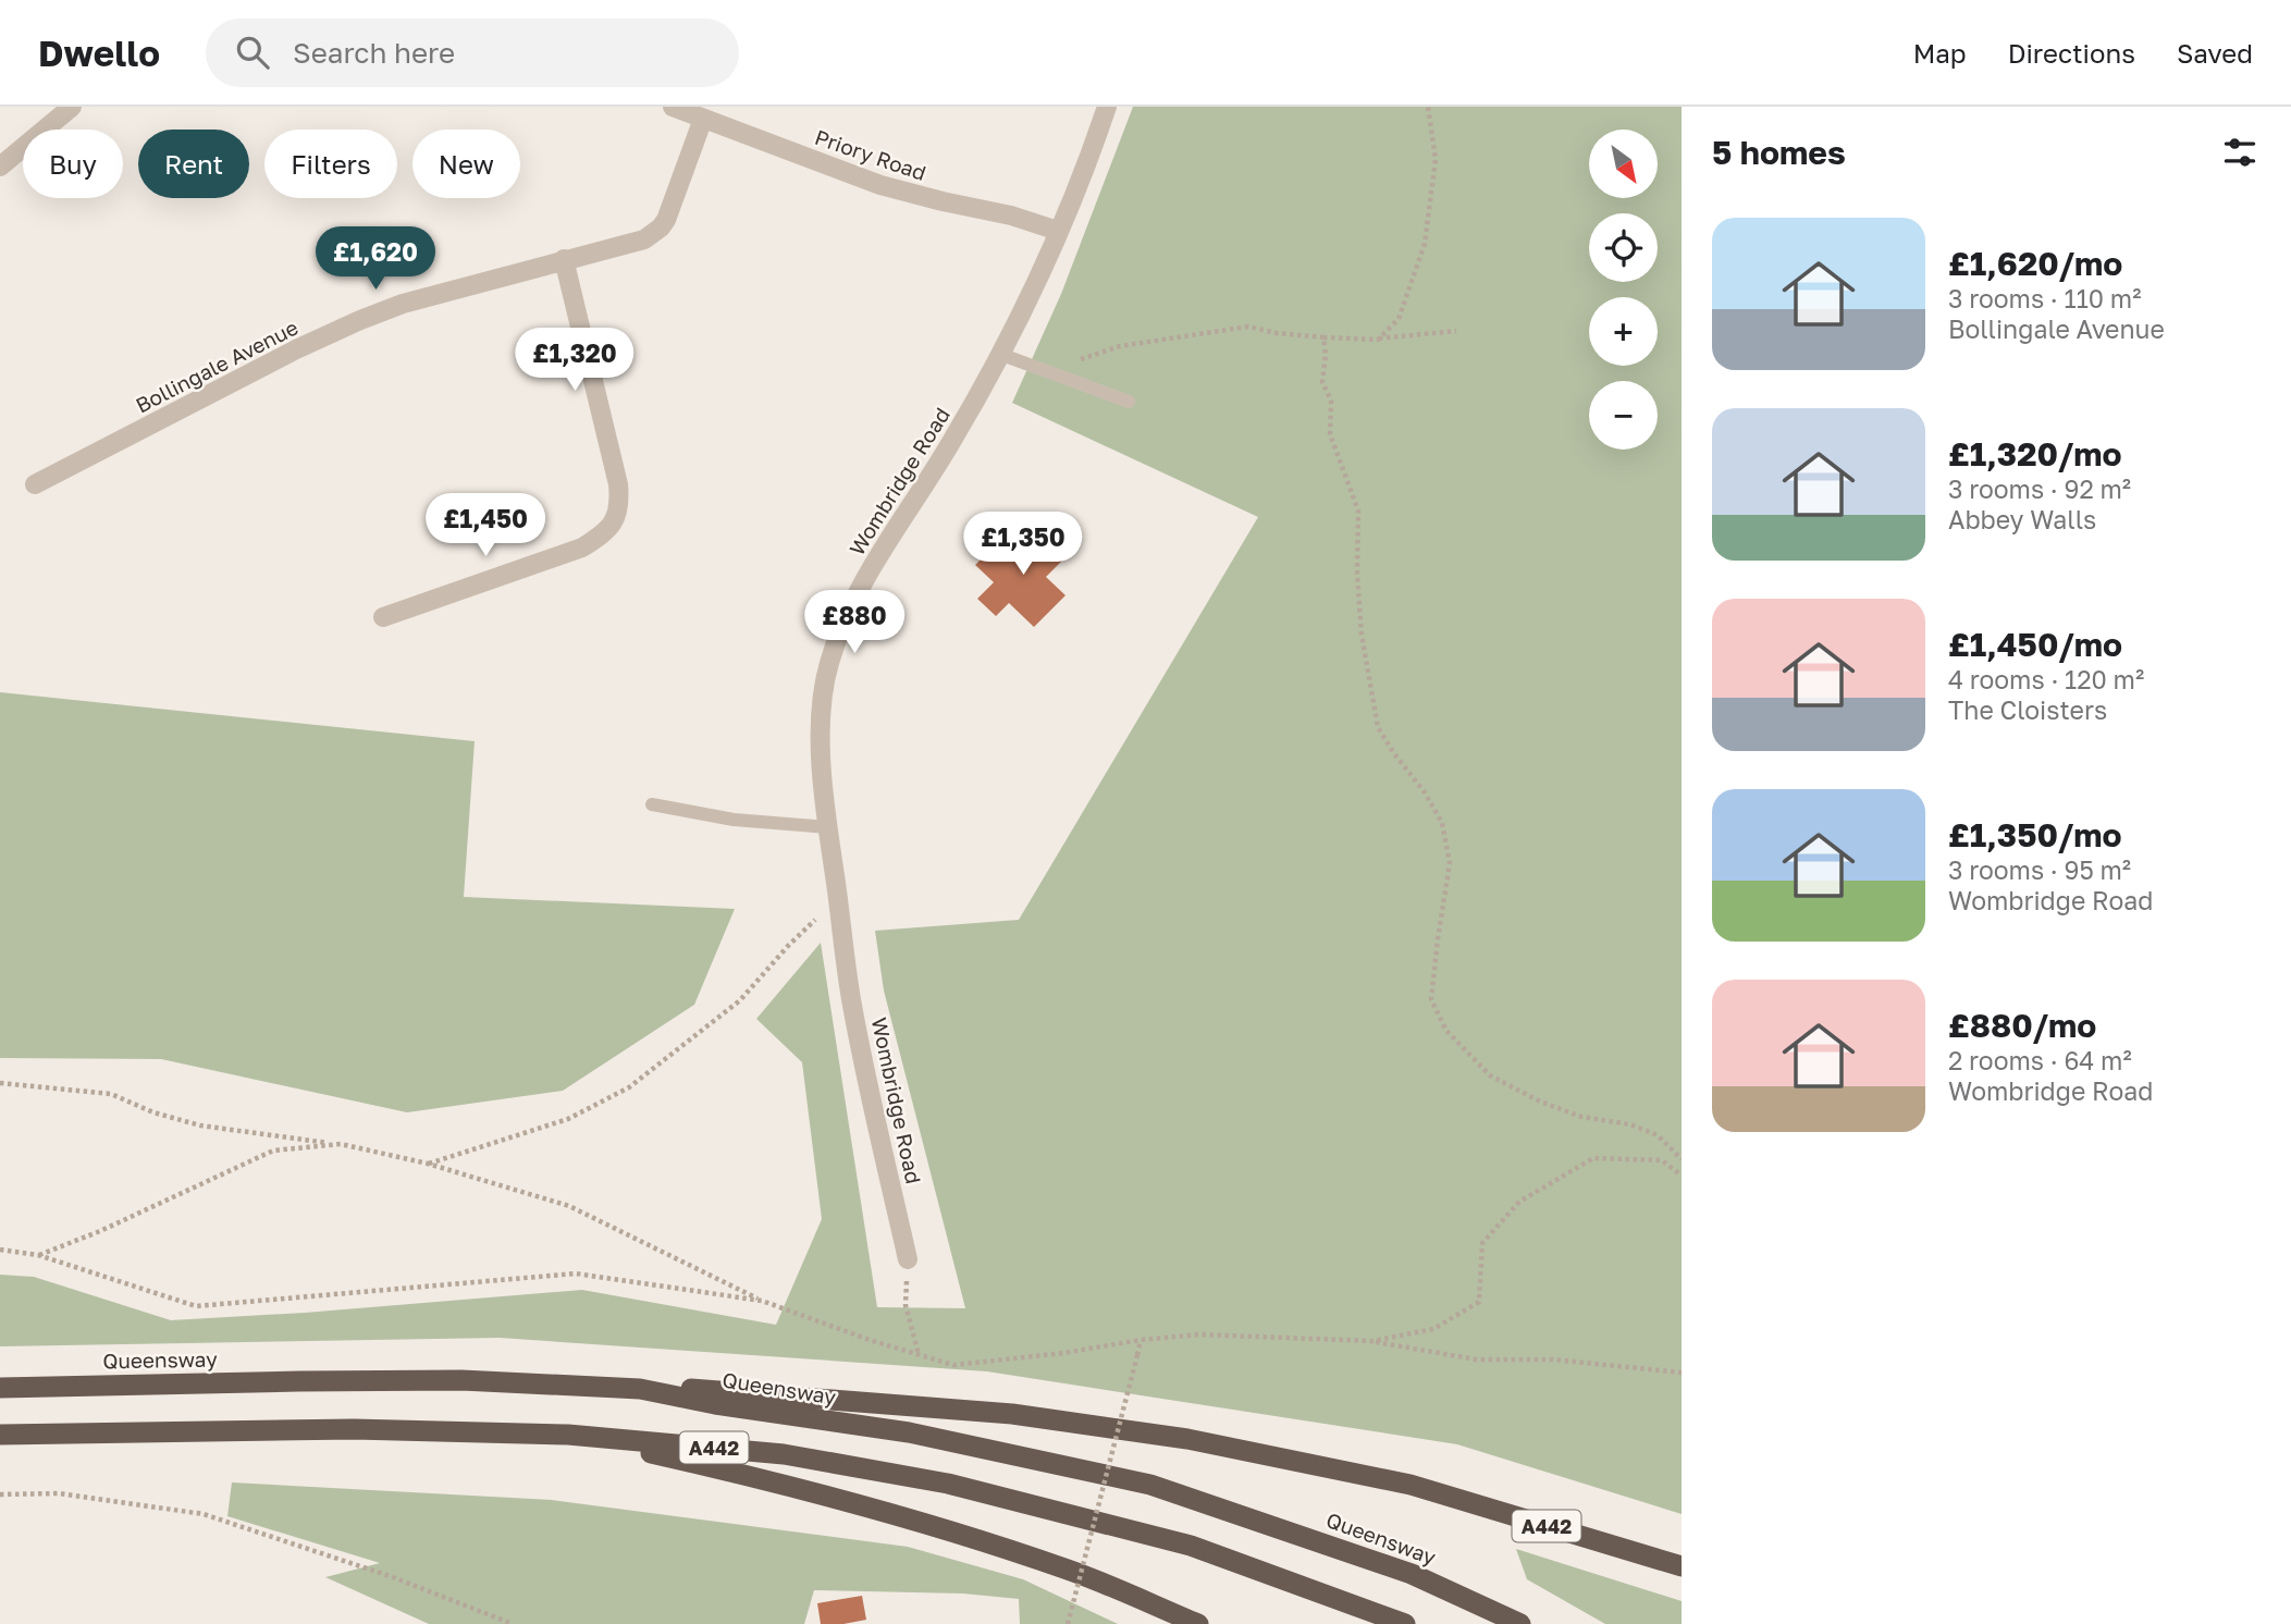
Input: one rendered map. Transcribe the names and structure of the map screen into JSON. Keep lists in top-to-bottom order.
{
  "streets": {
    "highway": ["Queensway", "A442"],
    "street": ["Priory Road", "Bollingale Avenue", "Wombridge Road"]
  },
  "crossings": [
    ["Priory Road", "Bollingale Avenue"],
    ["Priory Road", "Wombridge Road"],
    ["Queensway", "A442"]
  ],
  "north": "bottom right",
  "page": {
    "header": "Dwello",
    "search": "Search here",
    "nav": ["Map", "Directions", "Saved"],
    "heading": "5 homes",
    "map_buttons": ["+", "−"],
    "chip": [
      "Buy",
      "Rent",
      "Filters",
      "New"
    ],
    "list": [
      {
        "name": "£1,620/mo",
        "note": "3 rooms · 110 m² · Bollingale Avenue"
      },
      {
        "name": "£1,320/mo",
        "note": "3 rooms · 92 m² · Abbey Walls"
      },
      {
        "name": "£1,450/mo",
        "note": "4 rooms · 120 m² · The Cloisters"
      },
      {
        "name": "£1,350/mo",
        "note": "3 rooms · 95 m² · Wombridge Road"
      },
      {
        "name": "£880/mo",
        "note": "2 rooms · 64 m² · Wombridge Road"
      }
    ],
    "price": [
      "£1,620",
      "£1,320",
      "£1,450",
      "£1,350",
      "£880"
    ]
  }
}
